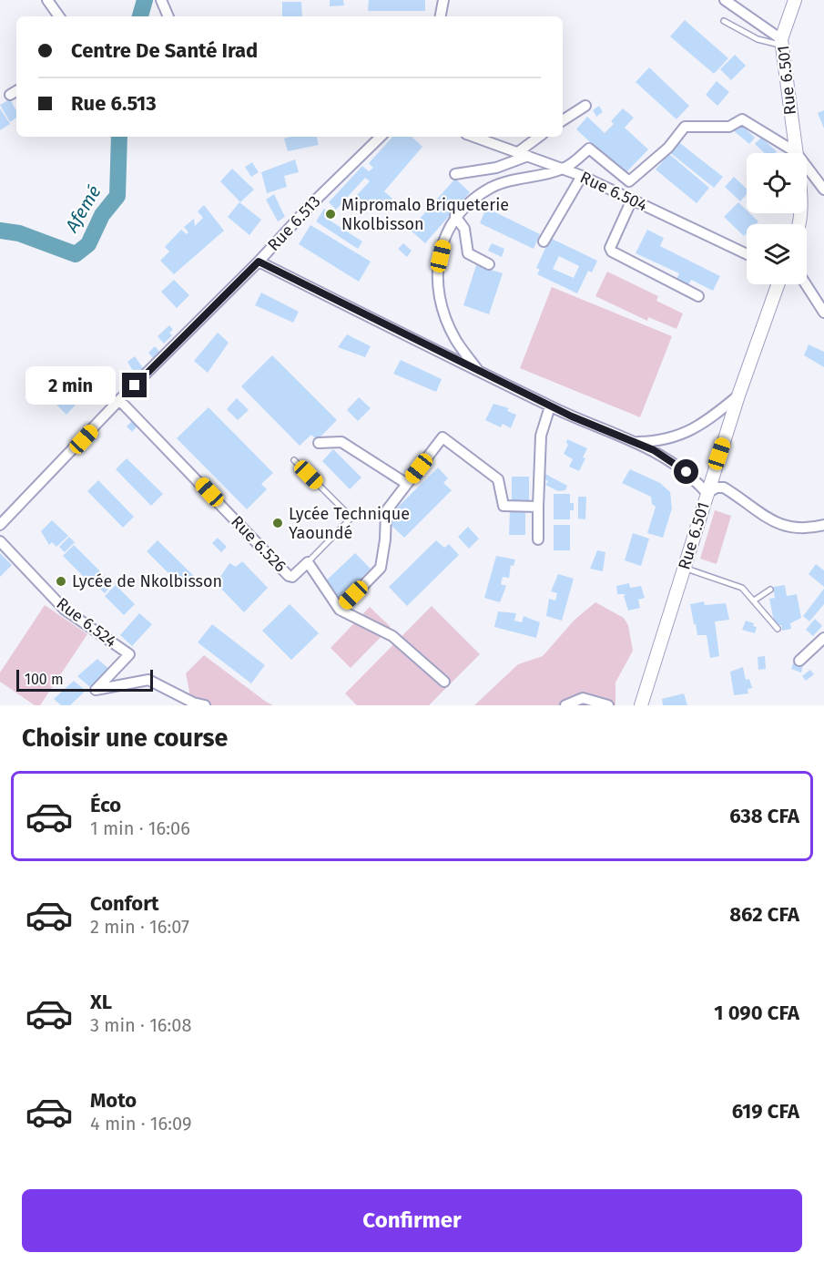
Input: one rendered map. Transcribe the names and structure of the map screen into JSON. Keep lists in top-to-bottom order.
{
  "streets": {
    "street": [
      "Rue 6.501",
      "Rue 6.504",
      "Rue 6.513",
      "Rue 6.526",
      "Rue 6.524"
    ]
  },
  "crossings": [
    ["Rue 6.513", "Rue 6.526"]
  ],
  "water": ["Afemé"],
  "places": ["Mipromalo Briqueterie Nkolbisson", "Lycée Technique Yaoundé", "Lycée de Nkolbisson"],
  "scale_bar": "100 m",
  "page": {
    "banner": ["Centre De Santé Irad", "Rue 6.513"],
    "bubble": "2 min",
    "scale": "100 m",
    "heading": "Choisir une course",
    "list": [
      {
        "name": "Éco",
        "note": "1 min · 16:06",
        "value": "638 CFA"
      },
      {
        "name": "Confort",
        "note": "2 min · 16:07",
        "value": "862 CFA"
      },
      {
        "name": "XL",
        "note": "3 min · 16:08",
        "value": "1 090 CFA"
      },
      {
        "name": "Moto",
        "note": "4 min · 16:09",
        "value": "619 CFA"
      }
    ],
    "buttons": "Confirmer"
  }
}
